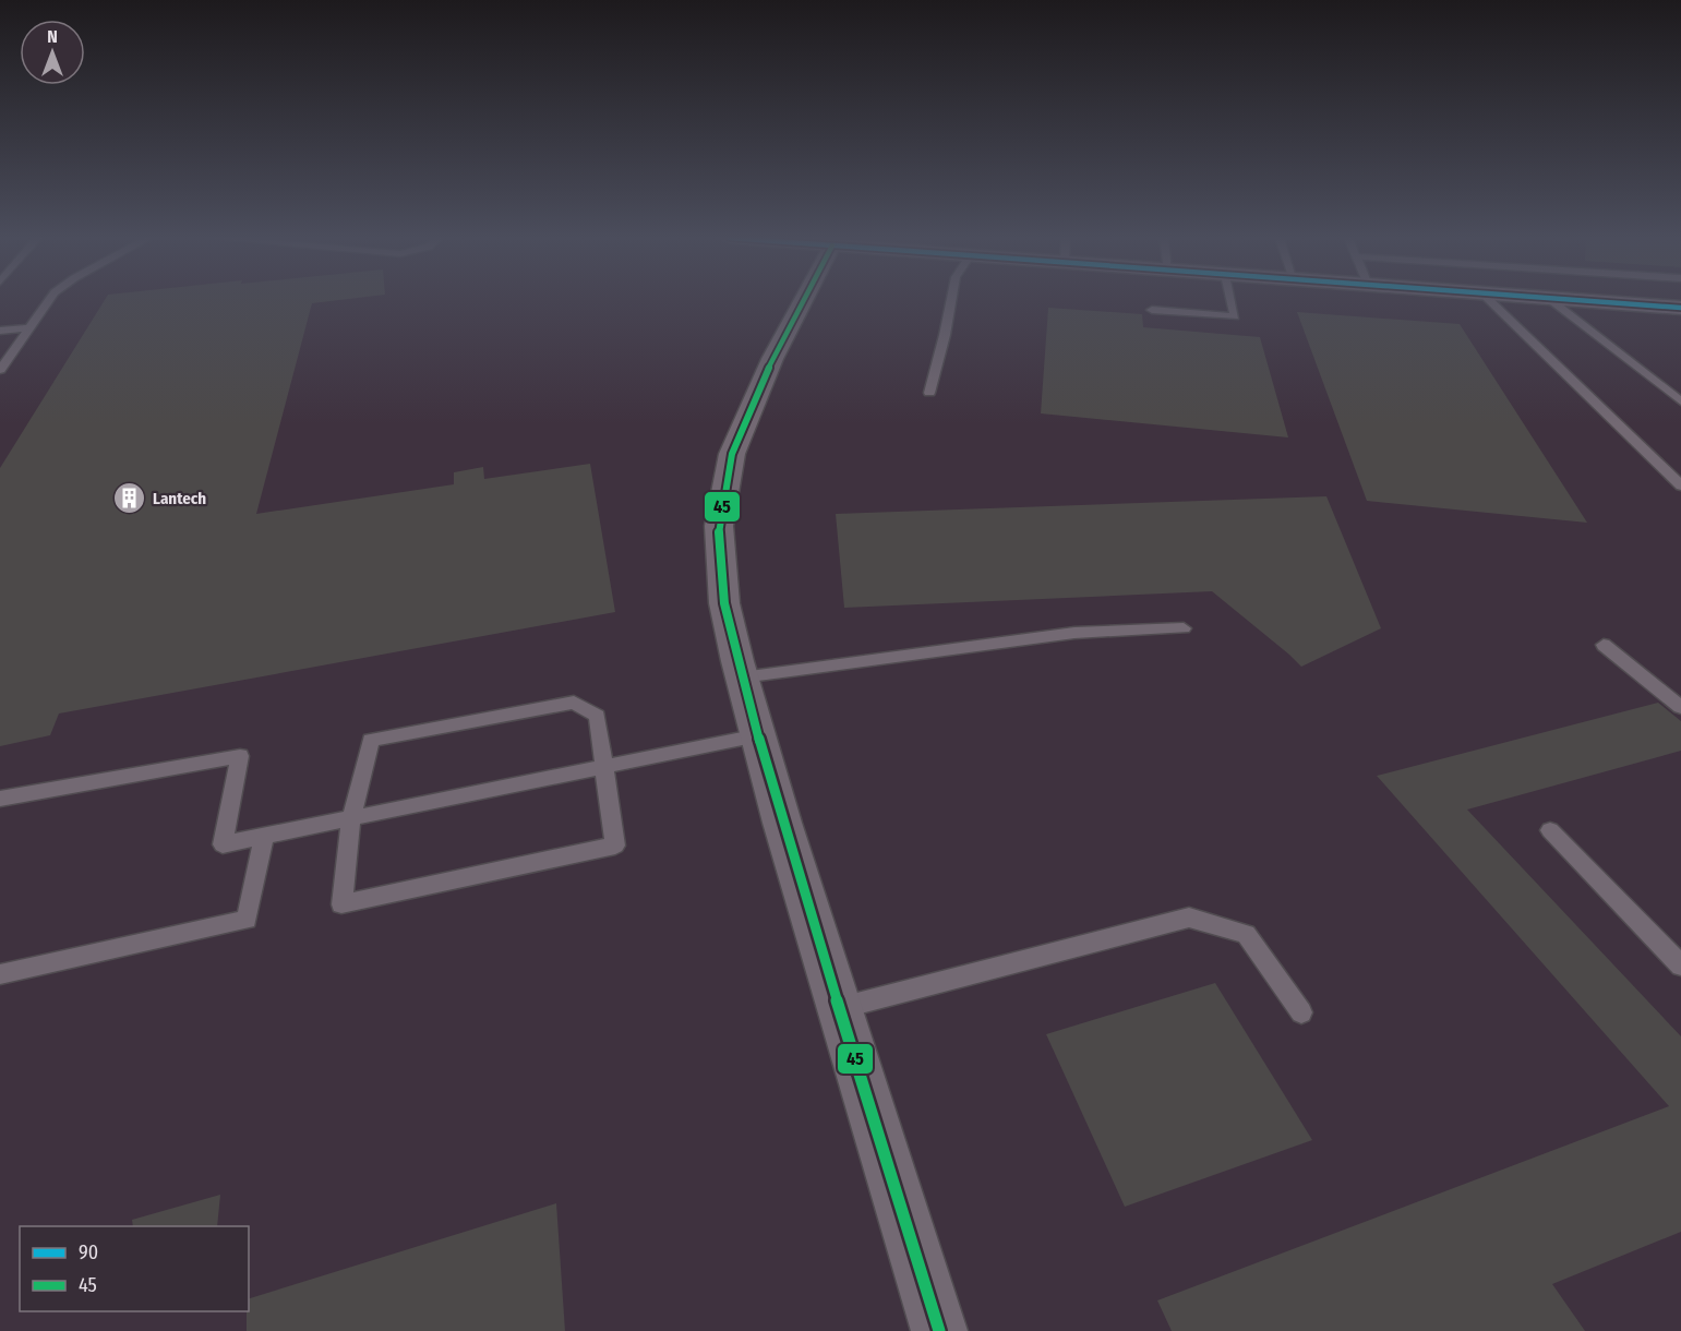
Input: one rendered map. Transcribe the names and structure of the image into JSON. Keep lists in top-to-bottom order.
{
  "places": {
    "building": ["Lantech"]
  },
  "lines": ["transit line 90", "transit line 45"],
  "legend": ["90", "45"],
  "north": "top"
}
